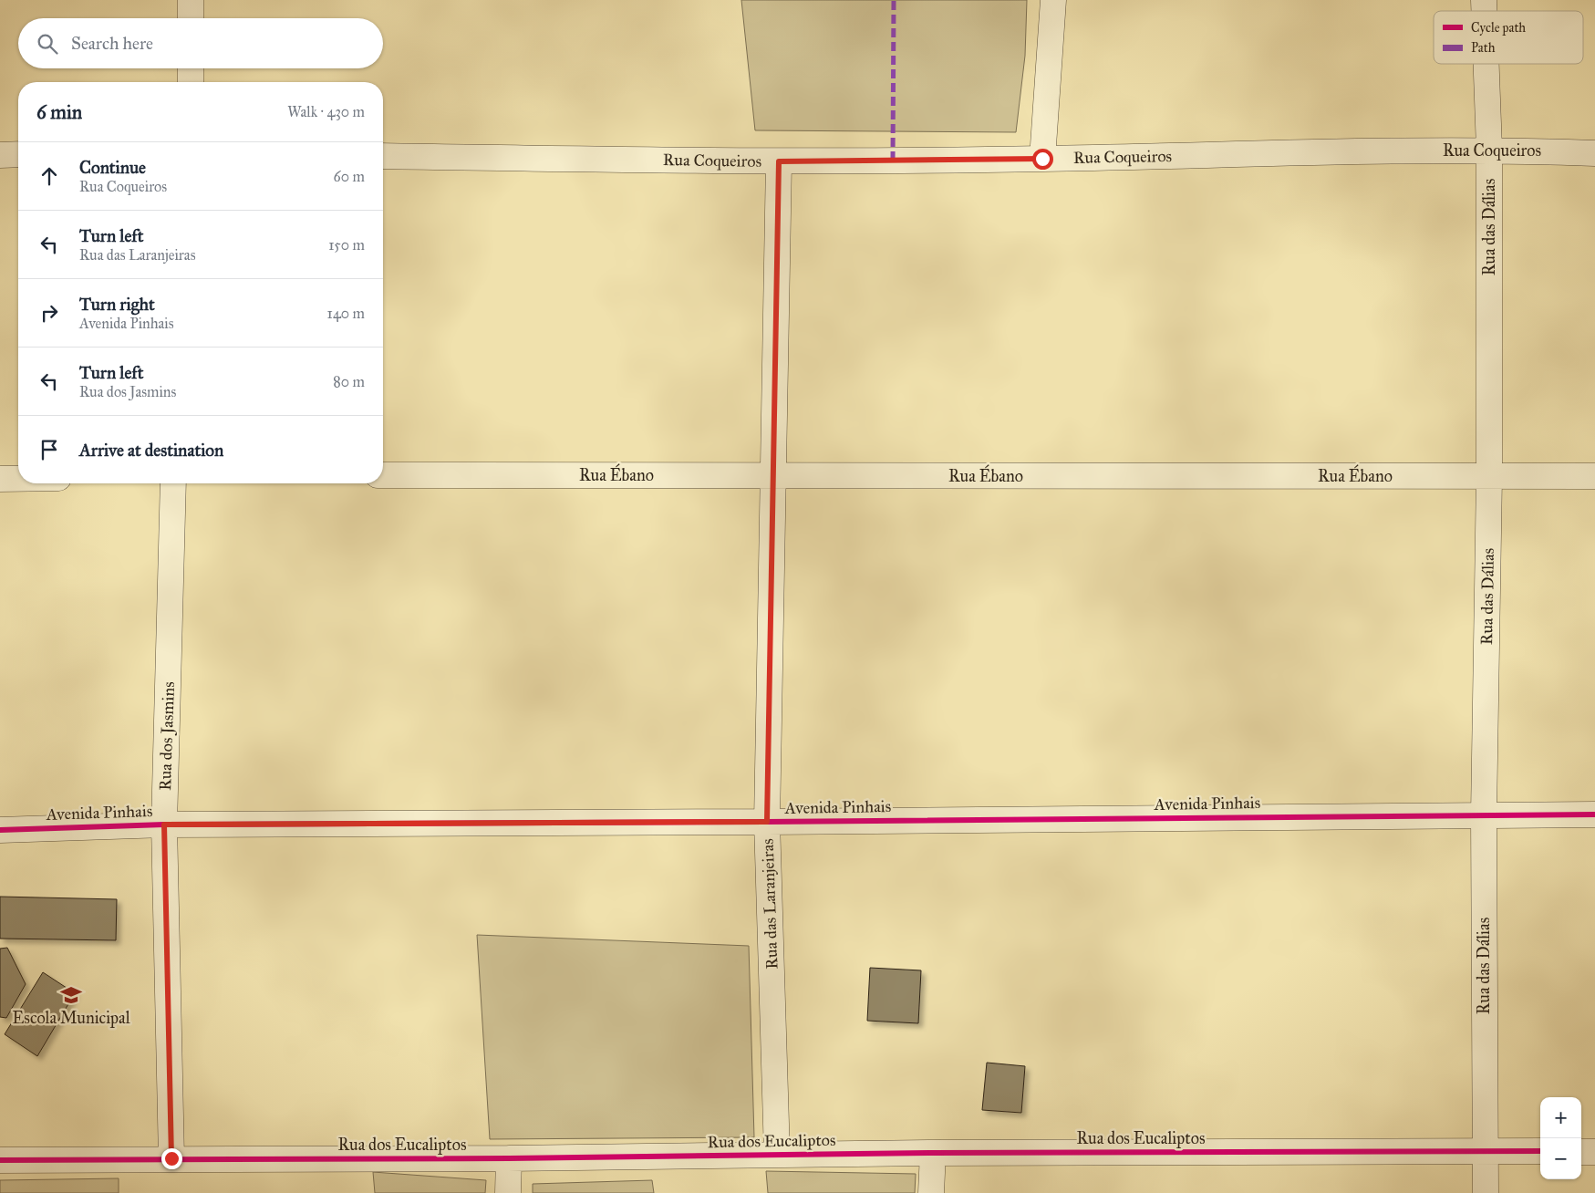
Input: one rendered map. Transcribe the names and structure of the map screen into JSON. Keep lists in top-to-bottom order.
{
  "streets": {
    "street": [
      "Rua Coqueiros",
      "Rua das Dálias",
      "Rua Ébano",
      "Rua dos Jasmins",
      "Avenida Pinhais",
      "Rua das Laranjeiras",
      "Rua dos Eucaliptos"
    ]
  },
  "crossings": [
    ["Rua Coqueiros", "Rua das Dálias"],
    ["Rua Coqueiros", "Rua das Laranjeiras"],
    ["Rua das Dálias", "Rua Ébano"],
    ["Rua das Dálias", "Avenida Pinhais"],
    ["Rua das Dálias", "Rua dos Eucaliptos"],
    ["Rua Ébano", "Rua das Laranjeiras"],
    ["Rua dos Jasmins", "Avenida Pinhais"],
    ["Rua dos Jasmins", "Rua dos Eucaliptos"],
    ["Avenida Pinhais", "Rua das Laranjeiras"],
    ["Rua das Laranjeiras", "Rua dos Eucaliptos"]
  ],
  "places": {
    "school or university": ["Escola Municipal"]
  },
  "legend": ["Cycle path", "Path"],
  "page": {
    "search": "Search here",
    "heading": ["6 min", "Walk · 430 m"],
    "list": [
      ["Continue", "Rua Coqueiros", "60 m"],
      ["Turn left", "Rua das Laranjeiras", "150 m"],
      ["Turn right", "Avenida Pinhais", "140 m"],
      ["Turn left", "Rua dos Jasmins", "80 m"],
      "Arrive at destination"
    ],
    "map_buttons": ["+", "−"]
  }
}
